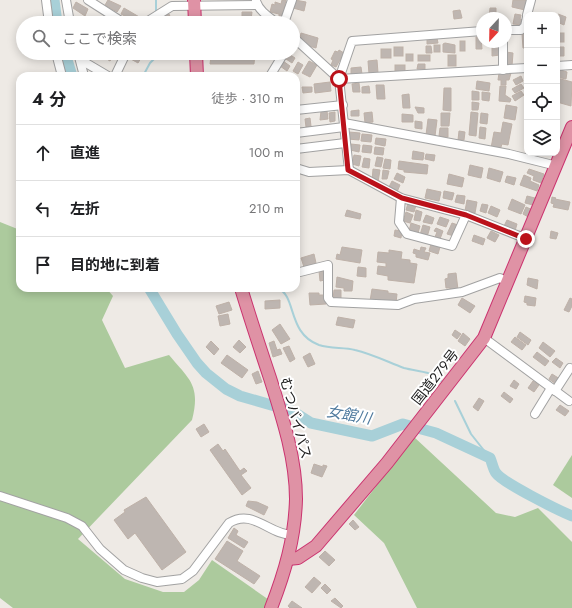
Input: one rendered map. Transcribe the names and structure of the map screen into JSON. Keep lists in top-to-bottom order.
{
  "streets": {
    "highway": ["国道279号", "むつバイパス"]
  },
  "crossings": [
    ["国道279号", "むつバイパス"]
  ],
  "water": ["女館川"],
  "north": "bottom",
  "page": {
    "map_buttons": ["+", "−"],
    "search": "ここで検索",
    "heading": ["4 分", "徒歩 · 310 m"],
    "list": [
      ["直進", "100 m"],
      ["左折", "210 m"],
      "目的地に到着"
    ]
  }
}
